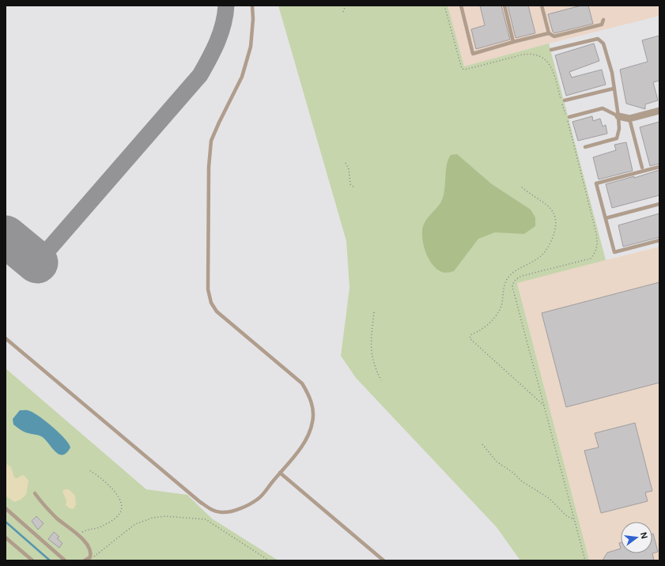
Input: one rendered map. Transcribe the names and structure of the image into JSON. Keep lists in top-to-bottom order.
{
  "north": "right"
}
